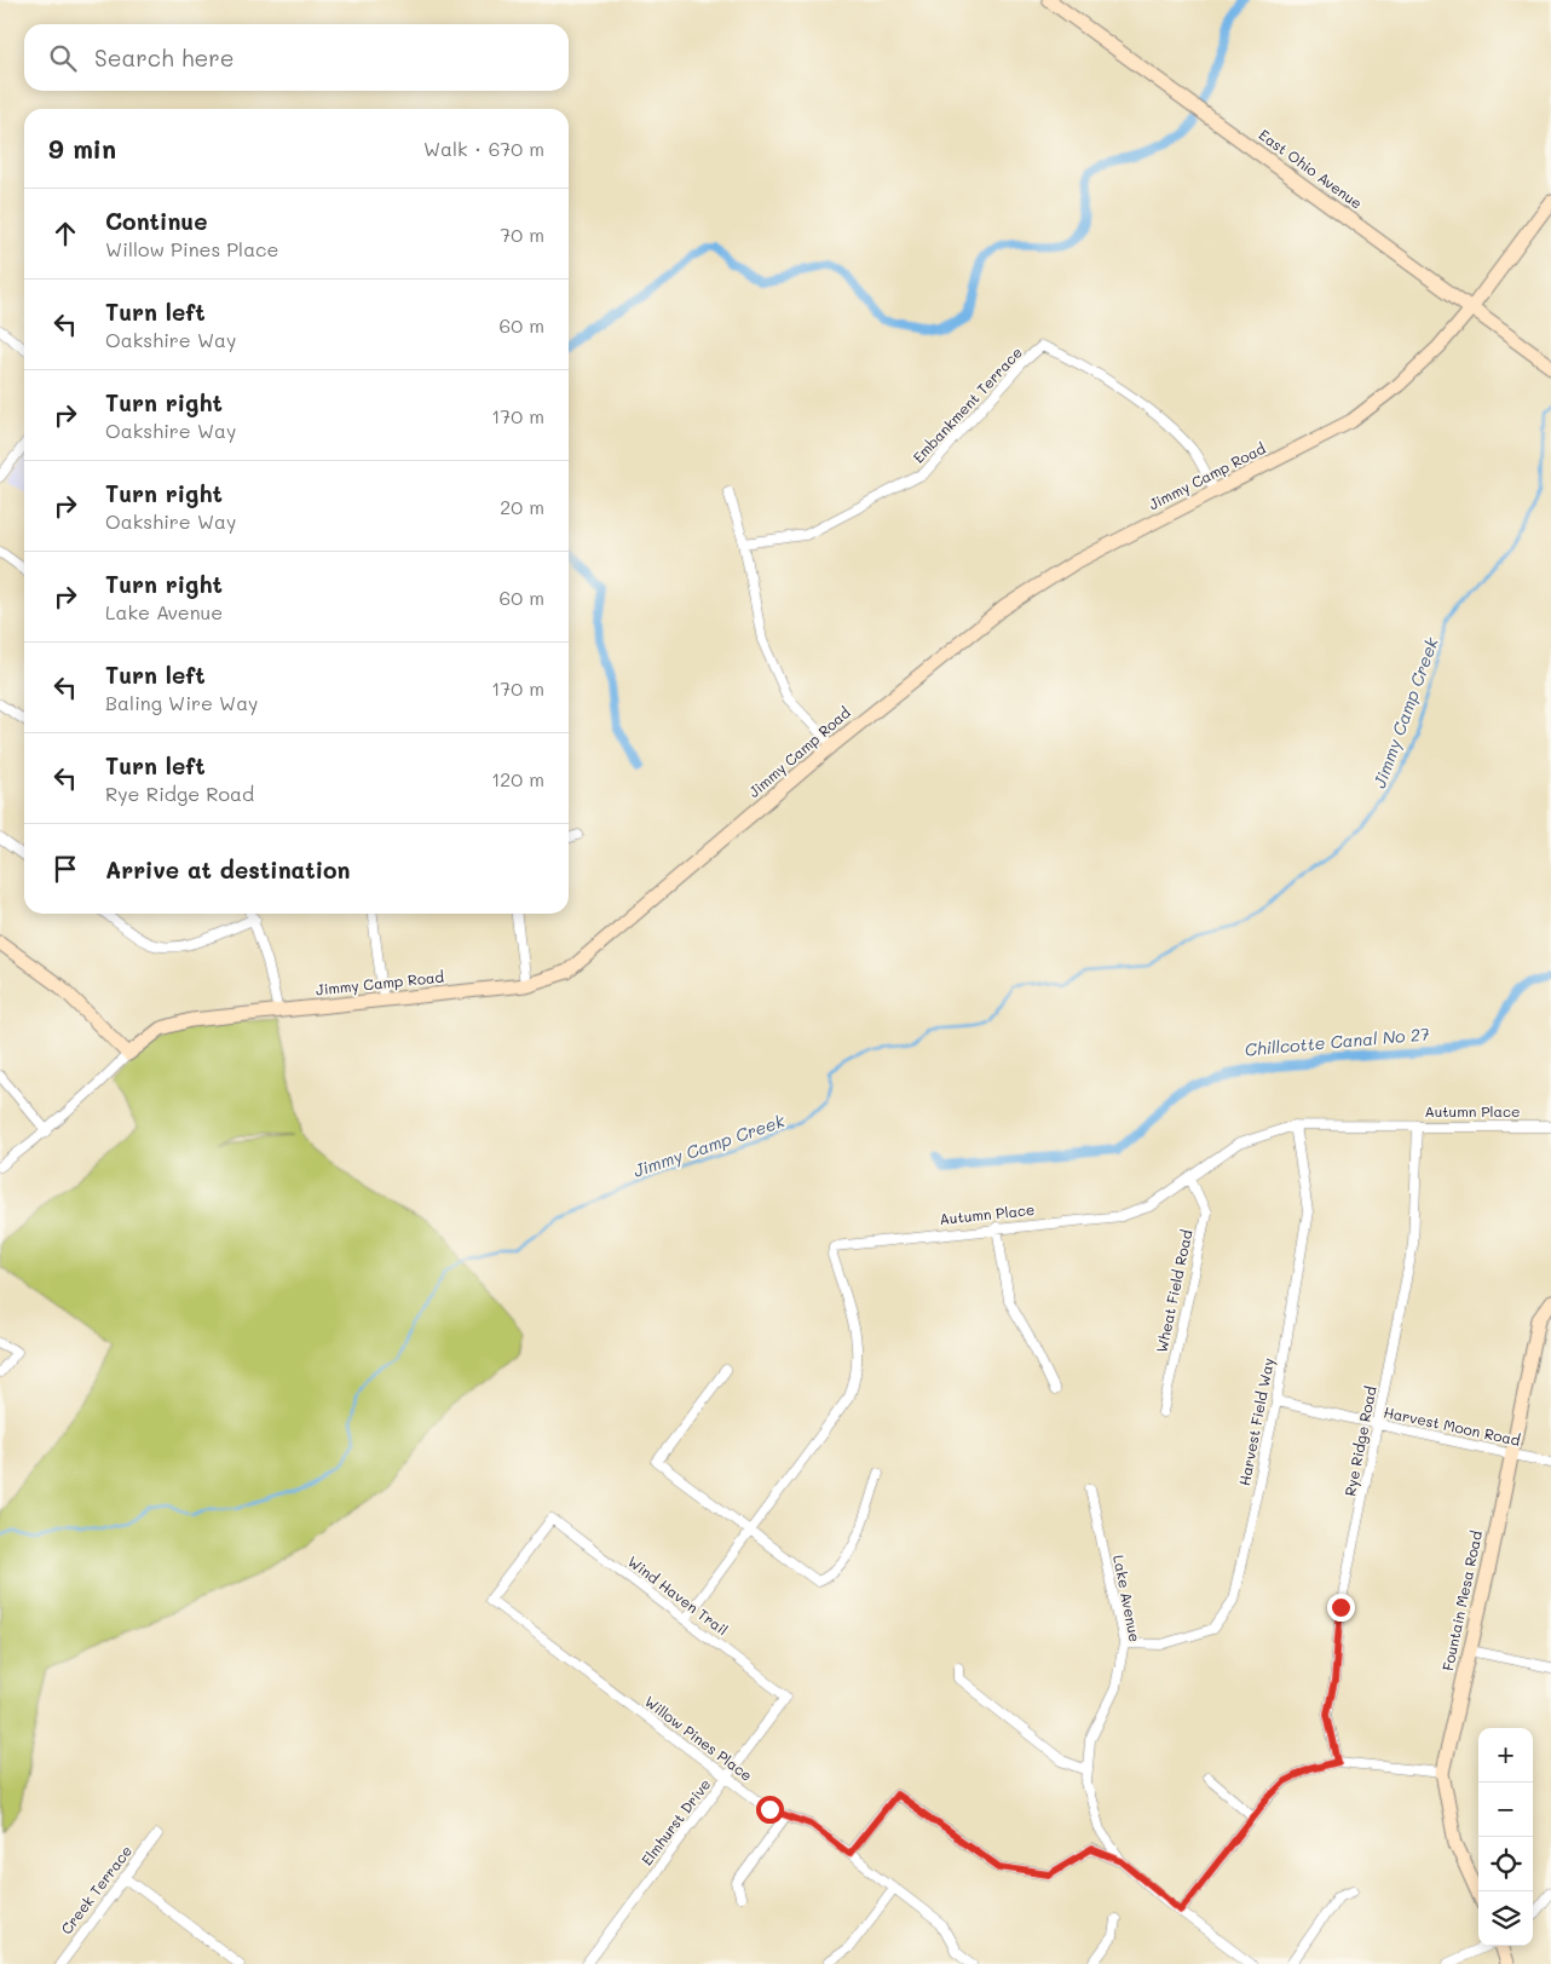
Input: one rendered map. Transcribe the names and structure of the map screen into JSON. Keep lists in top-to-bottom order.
{
  "streets": {
    "street": [
      "East Ohio Avenue",
      "Embankment Terrace",
      "Jimmy Camp Road",
      "Autumn Place",
      "Wheat Field Road",
      "Harvest Field Way",
      "Harvest Moon Road",
      "Rye Ridge Road",
      "Wind Haven Trail",
      "Lake Avenue",
      "Fountain Mesa Road",
      "Willow Pines Place",
      "Elmhurst Drive",
      "Creek Terrace"
    ]
  },
  "crossings": [
    ["East Ohio Avenue", "Jimmy Camp Road"],
    ["Embankment Terrace", "Jimmy Camp Road"],
    ["Autumn Place", "Wheat Field Road"],
    ["Autumn Place", "Harvest Field Way"],
    ["Autumn Place", "Rye Ridge Road"],
    ["Autumn Place", "Wind Haven Trail"],
    ["Harvest Field Way", "Harvest Moon Road"],
    ["Harvest Field Way", "Lake Avenue"],
    ["Harvest Moon Road", "Rye Ridge Road"],
    ["Harvest Moon Road", "Fountain Mesa Road"],
    ["Wind Haven Trail", "Willow Pines Place"],
    ["Wind Haven Trail", "Elmhurst Drive"],
    ["Willow Pines Place", "Elmhurst Drive"]
  ],
  "water": ["Jimmy Camp Creek", "Chillcotte Canal No 27"],
  "page": {
    "search": "Search here",
    "heading": ["9 min", "Walk · 670 m"],
    "list": [
      ["Continue", "Willow Pines Place", "70 m"],
      ["Turn left", "Oakshire Way", "60 m"],
      ["Turn right", "Oakshire Way", "170 m"],
      ["Turn right", "Oakshire Way", "20 m"],
      ["Turn right", "Lake Avenue", "60 m"],
      ["Turn left", "Baling Wire Way", "170 m"],
      ["Turn left", "Rye Ridge Road", "120 m"],
      "Arrive at destination"
    ],
    "map_buttons": ["+", "−"]
  }
}
